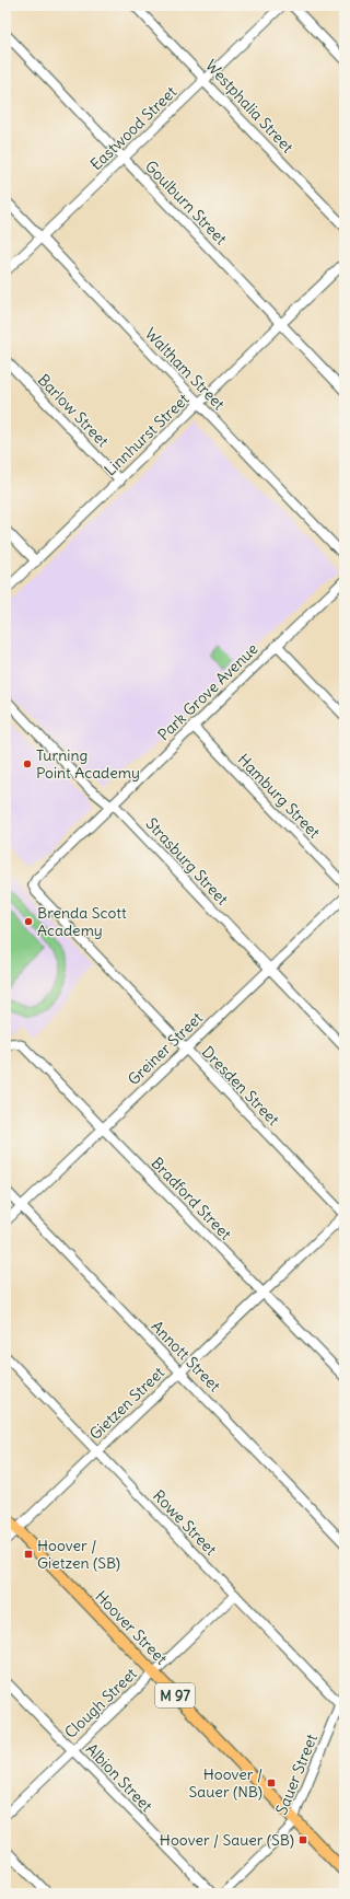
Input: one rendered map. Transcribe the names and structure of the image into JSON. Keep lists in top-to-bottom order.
{
  "streets": {
    "main road": ["Hoover Street", "M 97"],
    "street": [
      "Westphalia Street",
      "Eastwood Street",
      "Goulburn Street",
      "Waltham Street",
      "Barlow Street",
      "Linnhurst Street",
      "Park Grove Avenue",
      "Hamburg Street",
      "Strasburg Street",
      "Greiner Street",
      "Dresden Street",
      "Bradford Street",
      "Annott Street",
      "Gietzen Street",
      "Rowe Street",
      "Clough Street",
      "Sauer Street",
      "Albion Street"
    ]
  },
  "crossings": [
    ["Westphalia Street", "Eastwood Street"],
    ["Eastwood Street", "Goulburn Street"],
    ["Eastwood Street", "Waltham Street"],
    ["Goulburn Street", "Linnhurst Street"],
    ["Waltham Street", "Linnhurst Street"],
    ["Barlow Street", "Linnhurst Street"],
    ["Park Grove Avenue", "Hamburg Street"],
    ["Park Grove Avenue", "Strasburg Street"],
    ["Park Grove Avenue", "Dresden Street"],
    ["Strasburg Street", "Greiner Street"],
    ["Greiner Street", "Dresden Street"],
    ["Greiner Street", "Bradford Street"],
    ["Greiner Street", "Annott Street"],
    ["Dresden Street", "Gietzen Street"],
    ["Bradford Street", "Gietzen Street"],
    ["Annott Street", "Gietzen Street"],
    ["Gietzen Street", "Rowe Street"],
    ["Gietzen Street", "Hoover Street"],
    ["Rowe Street", "Clough Street"],
    ["Rowe Street", "Sauer Street"],
    ["Hoover Street", "Clough Street"],
    ["Hoover Street", "Sauer Street"],
    ["Clough Street", "Albion Street"]
  ],
  "places": {
    "other": ["Turning Point Academy", "Brenda Scott Academy"],
    "transit": ["Hoover / Gietzen (SB)", "Hoover / Sauer (NB)", "Hoover / Sauer (SB)"]
  }
}
